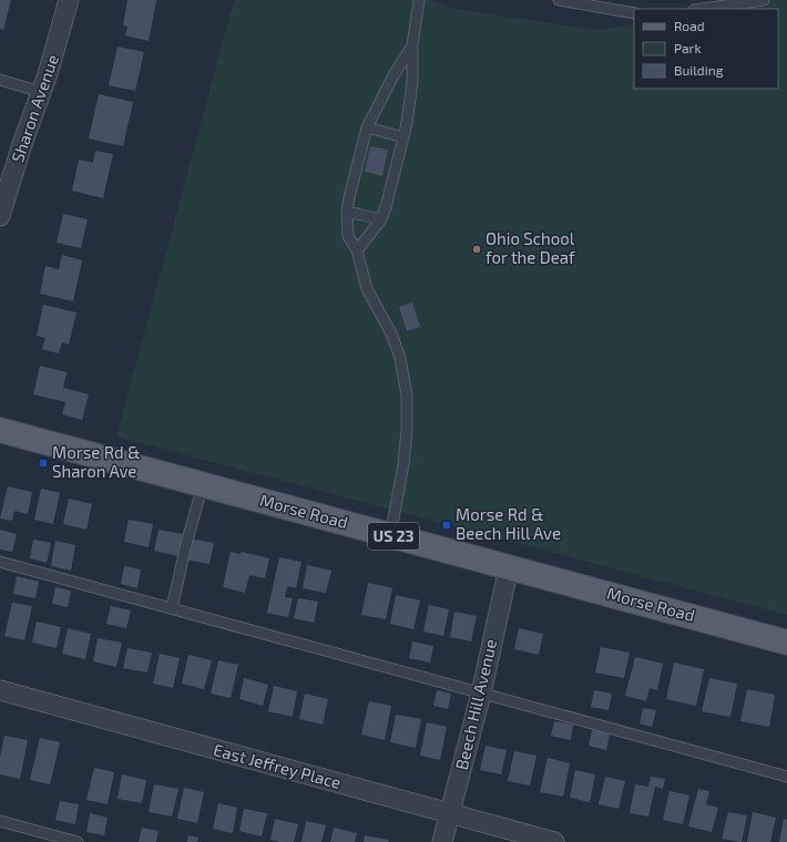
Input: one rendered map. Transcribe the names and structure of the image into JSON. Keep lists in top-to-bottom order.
{
  "streets": {
    "main road": ["Morse Road", "US 23"],
    "street": ["Sharon Avenue", "Beech Hill Avenue", "East Jeffrey Place"]
  },
  "crossings": [
    ["Morse Road", "Beech Hill Avenue"],
    ["Beech Hill Avenue", "East Jeffrey Place"]
  ],
  "places": {
    "other": ["Ohio School for the Deaf"],
    "transit": ["Morse Rd & Sharon Ave", "Morse Rd & Beech Hill Ave"]
  },
  "legend": ["Road", "Park", "Building"]
}
